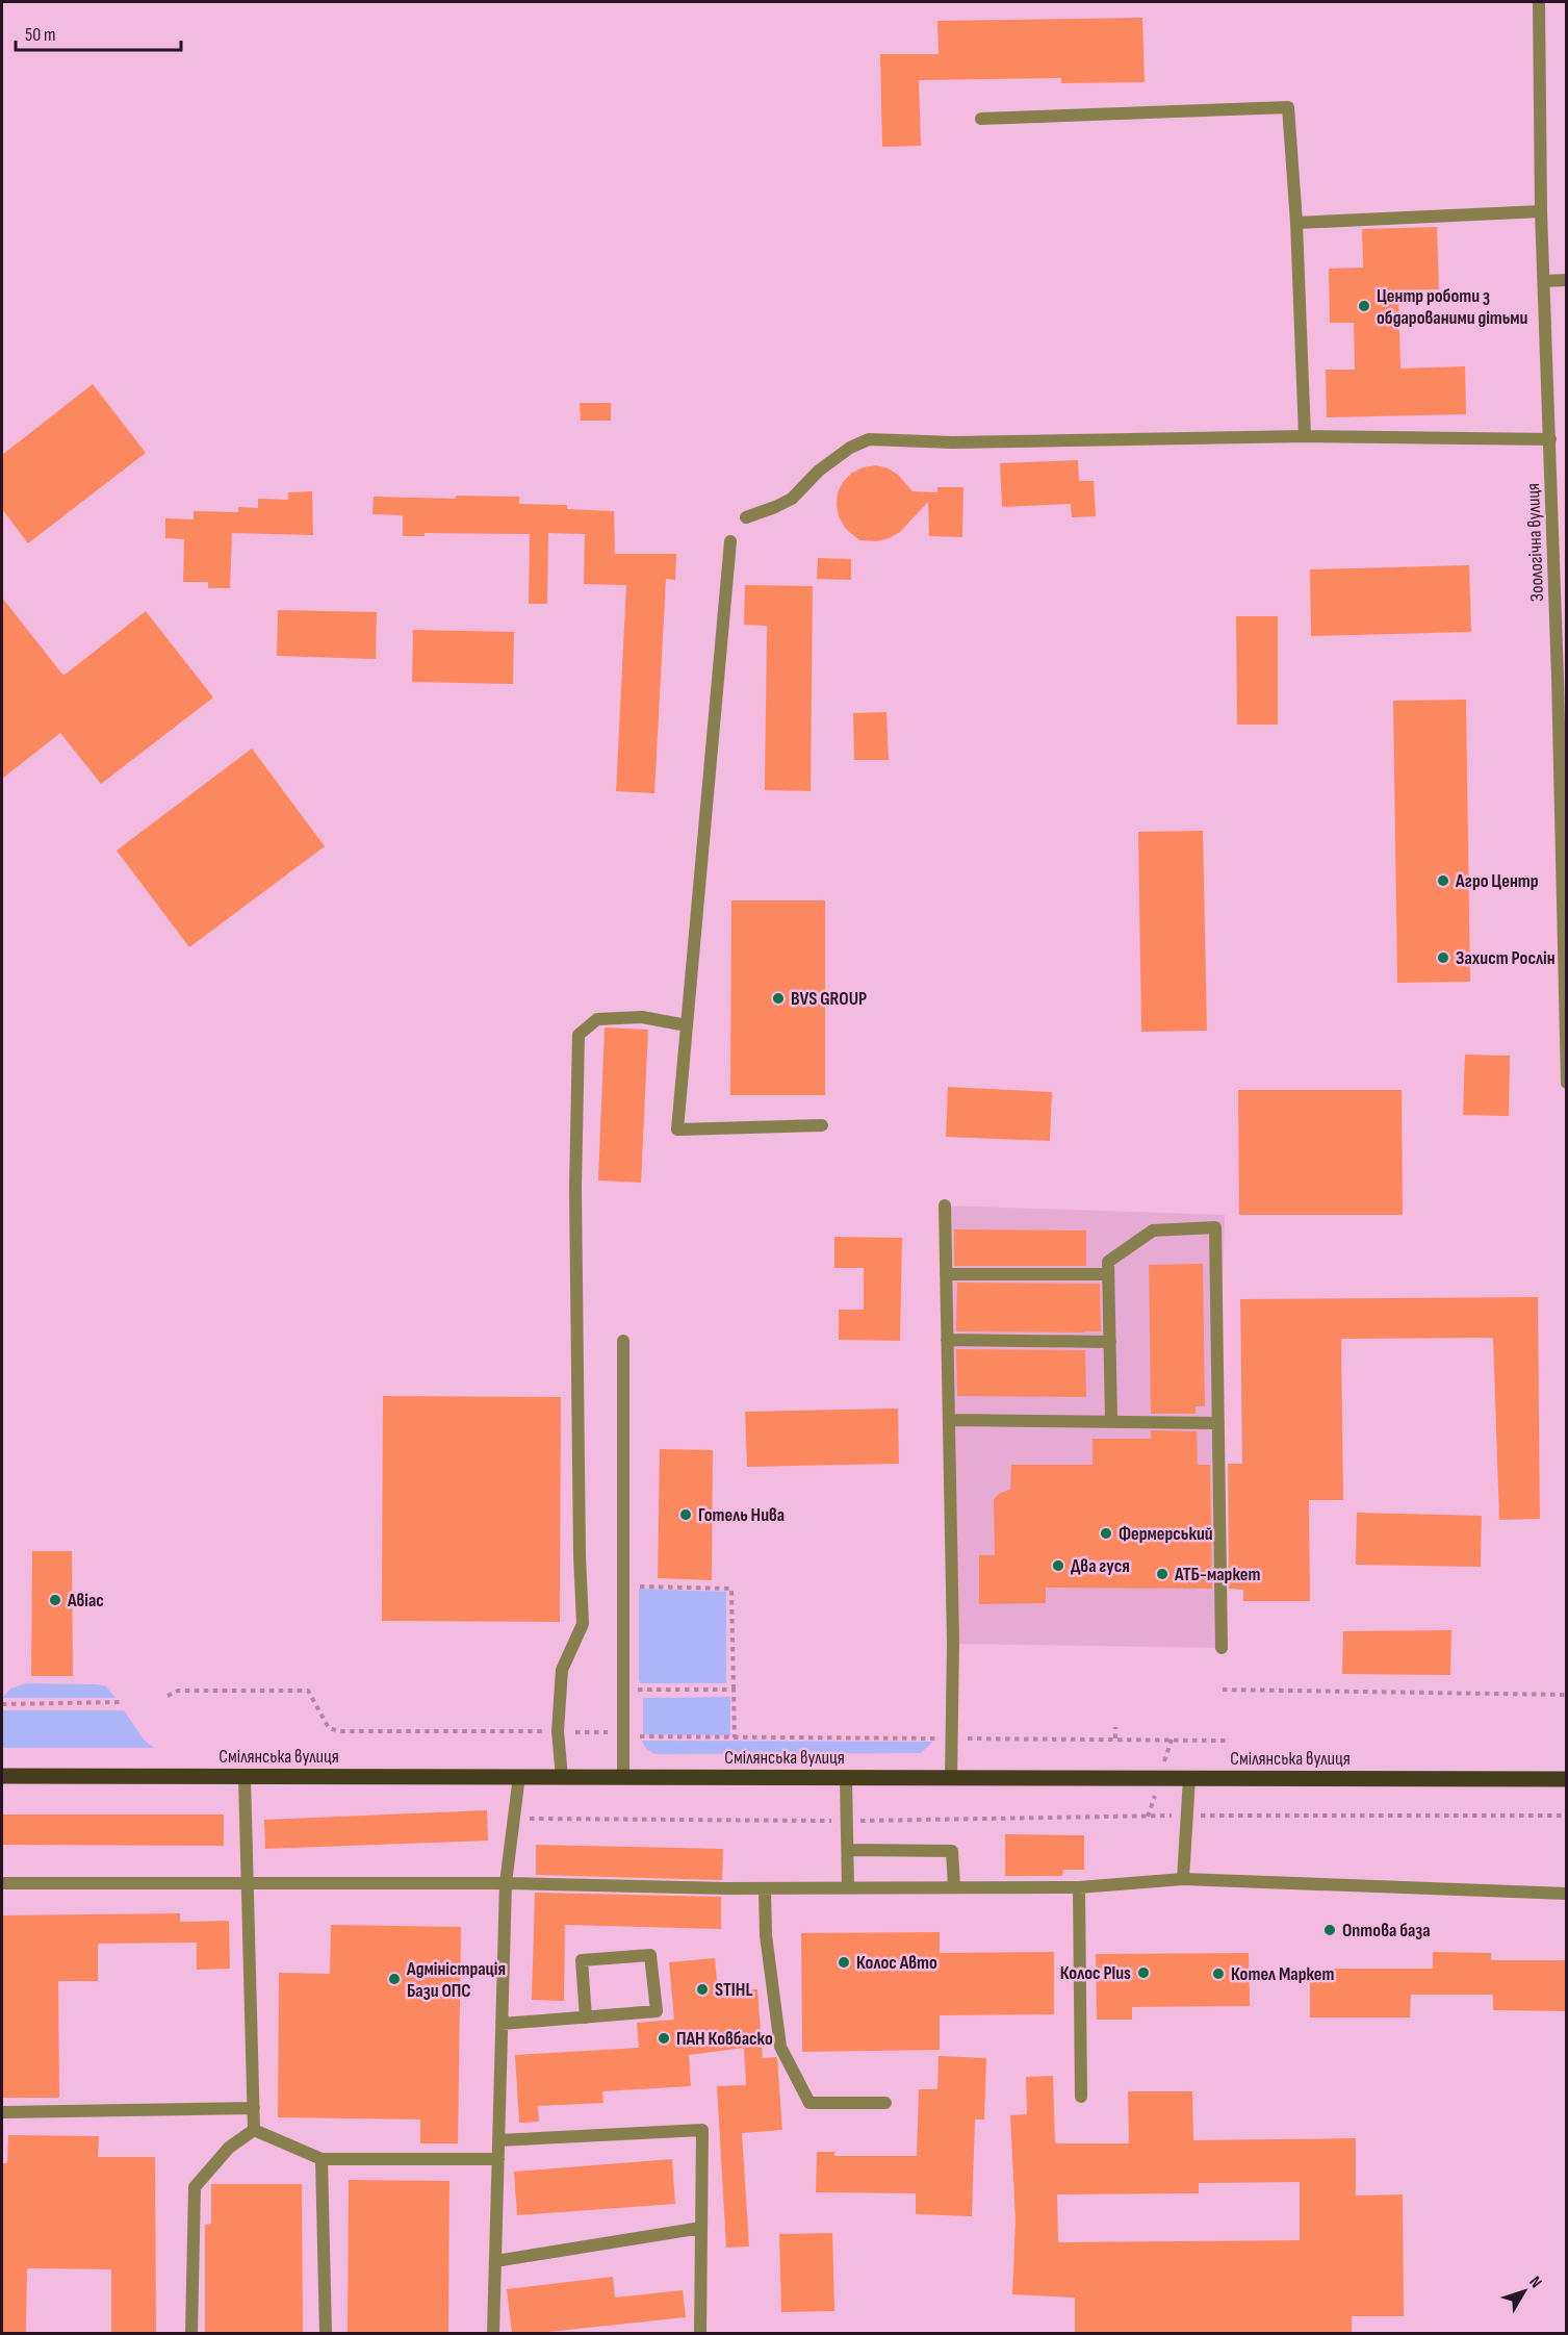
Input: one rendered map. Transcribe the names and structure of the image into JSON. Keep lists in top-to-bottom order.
{
  "streets": {
    "main road": ["Смілянська вулиця"],
    "street": ["Зоологічна вулиця"]
  },
  "places": [
    "Центр роботи з обдарованими дітьми",
    "Агро Центр",
    "Захист Рослін",
    "BVS GROUP",
    "Готель Нива",
    "Фермерський",
    "Два гуся",
    "АТБ-маркет",
    "Авіас",
    "Оптова база",
    "Колос Авто",
    "Колос Plus",
    "Котел Маркет",
    "Адміністрація Бази ОПС",
    "STIHL",
    "ПАН Ковбаско"
  ],
  "scale_bar": "50 m",
  "north": "top right"
}
